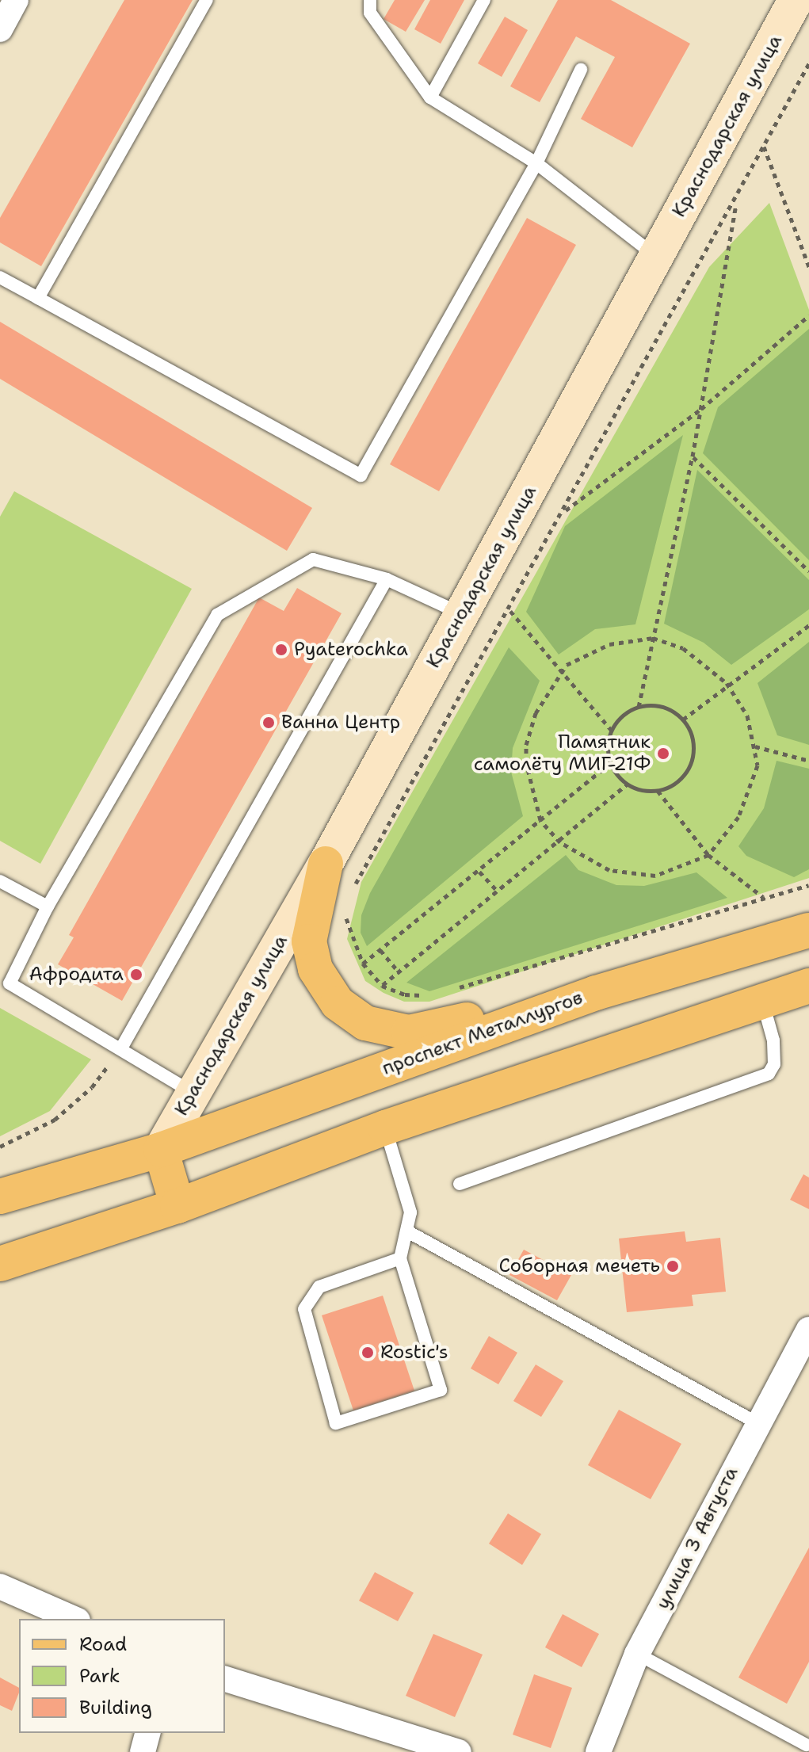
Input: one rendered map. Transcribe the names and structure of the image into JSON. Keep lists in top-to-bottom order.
{
  "streets": {
    "main road": ["Краснодарская улица", "проспект Металлургов"],
    "street": ["улица 3 Августа"]
  },
  "crossings": [
    ["Краснодарская улица", "проспект Металлургов"]
  ],
  "places": [
    "Pyaterochka",
    "Ванна Центр",
    "Памятник самолёту МИГ-21Ф",
    "Афродита",
    "Соборная мечеть",
    "Rostic's"
  ],
  "legend": ["Road", "Park", "Building"]
}
